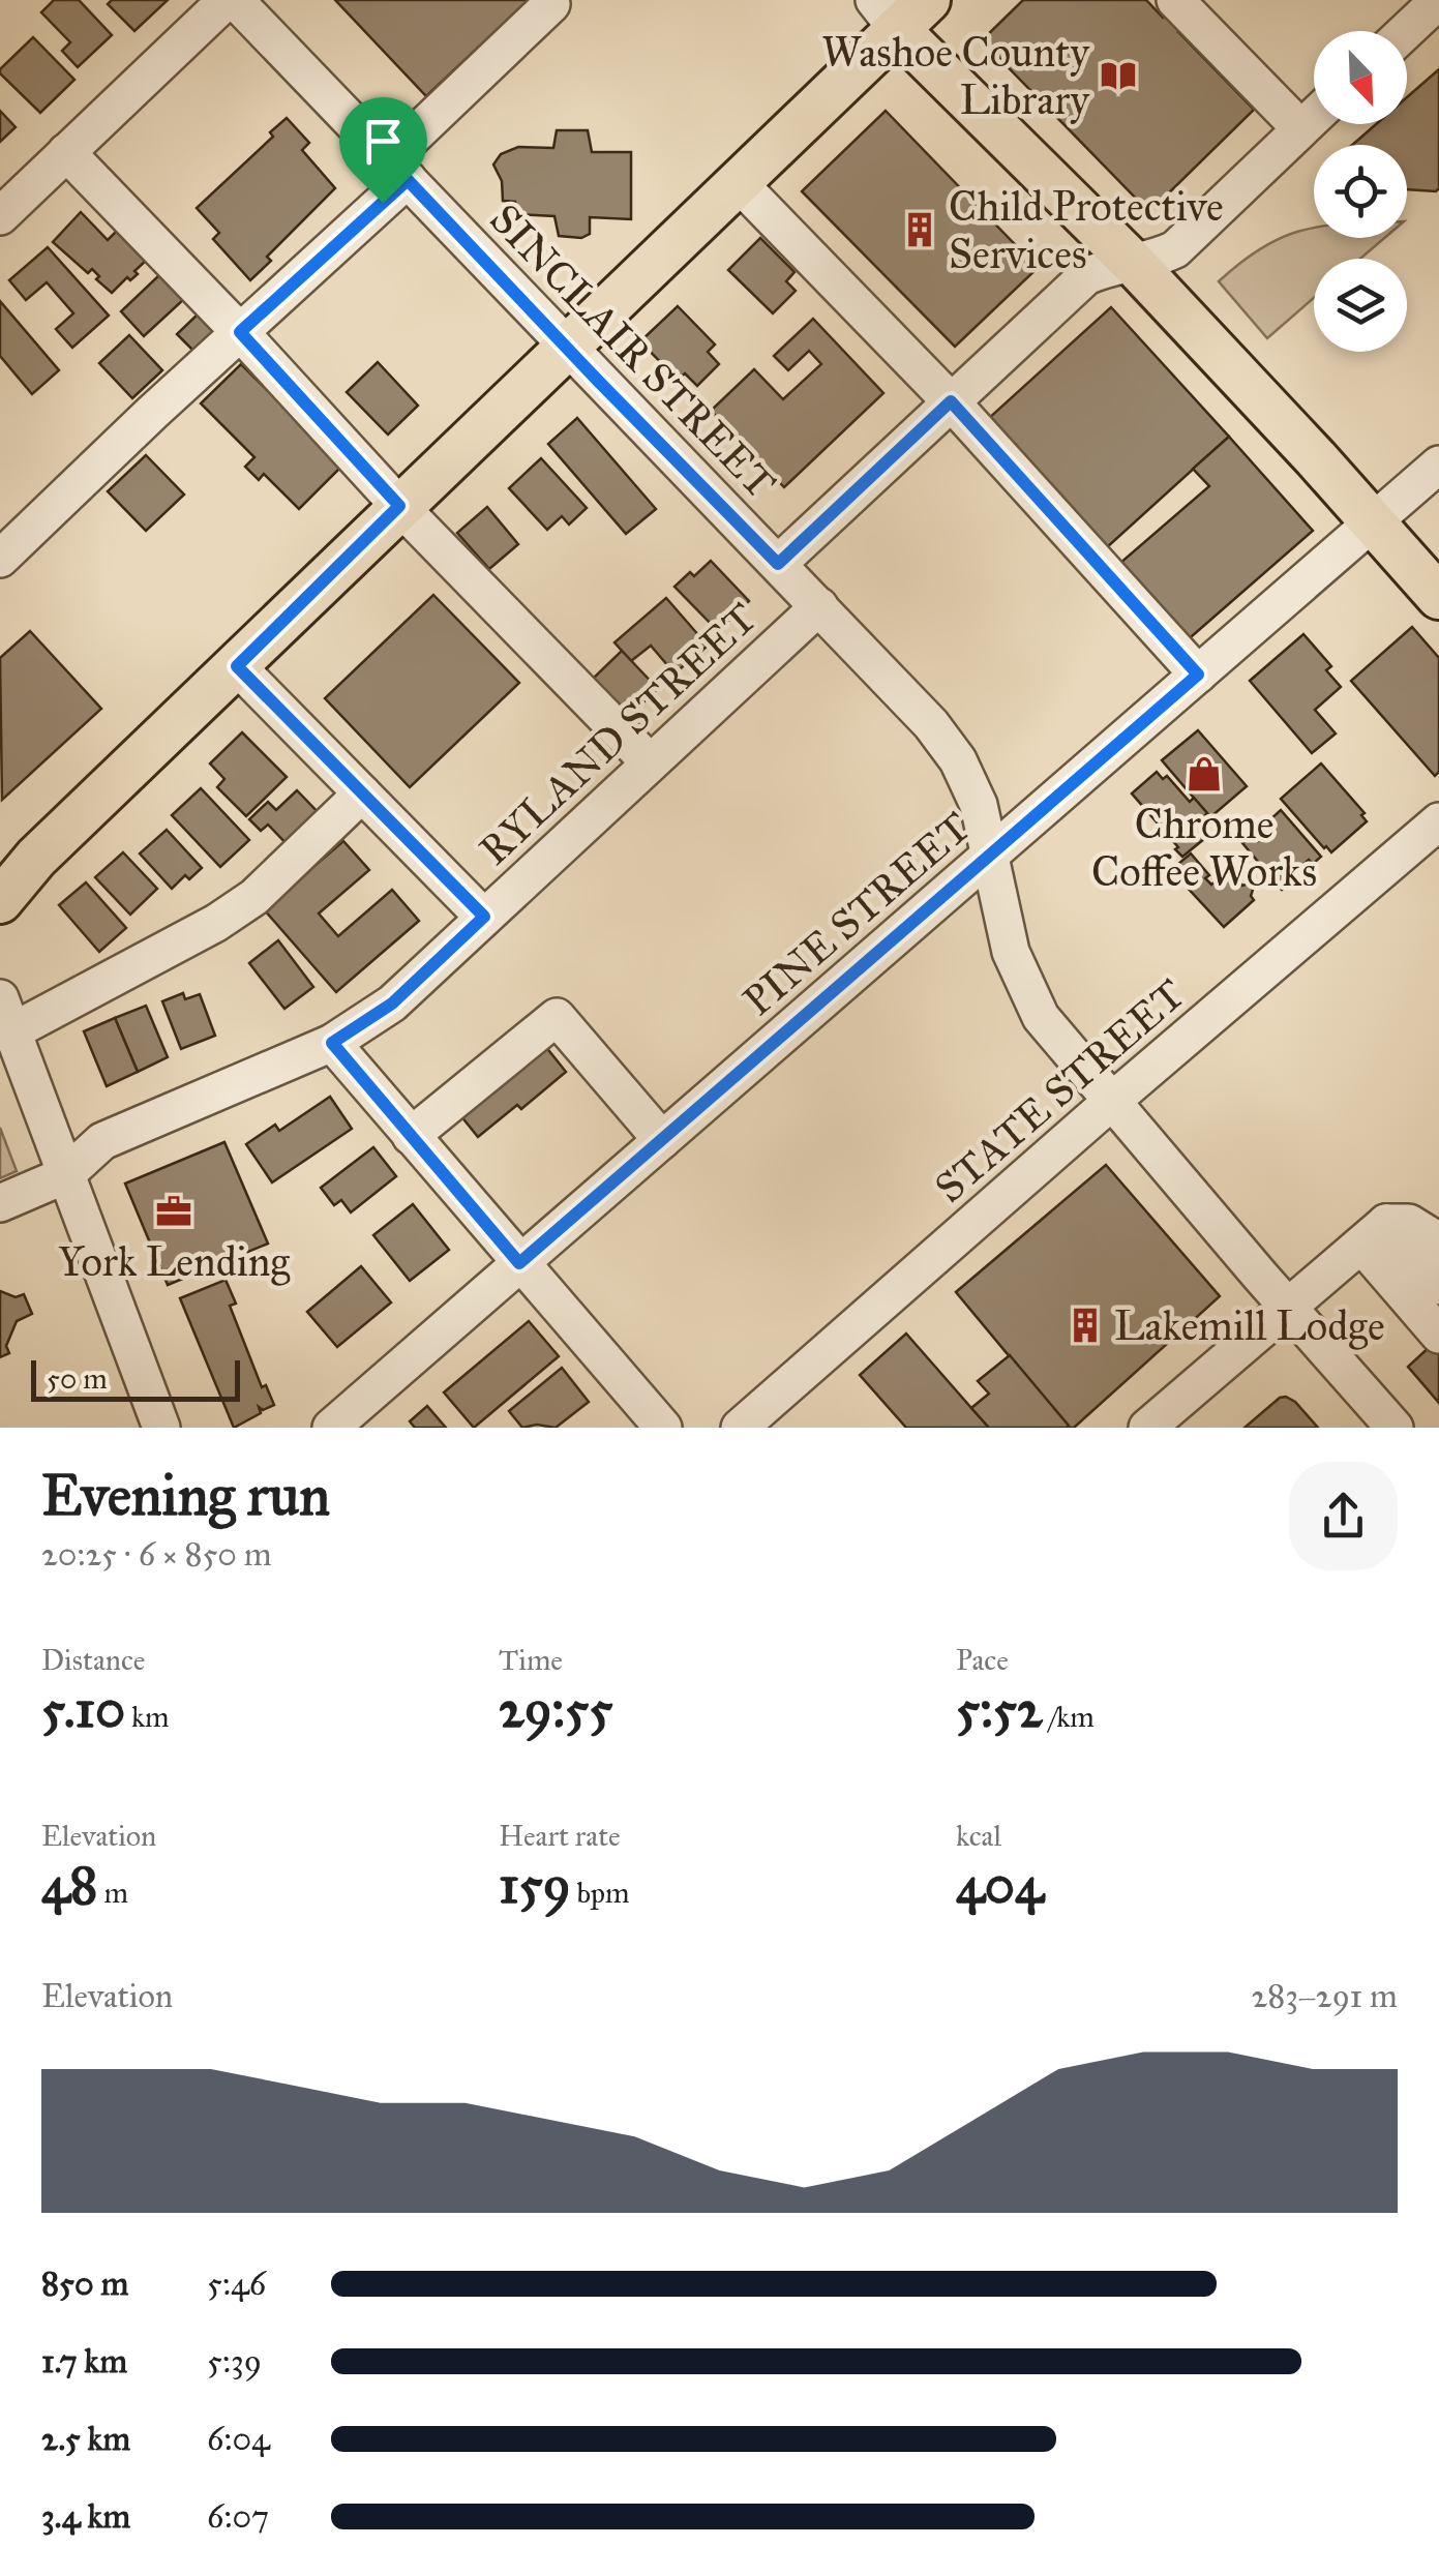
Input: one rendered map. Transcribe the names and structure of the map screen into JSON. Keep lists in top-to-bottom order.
{
  "streets": {
    "street": [
      "SINCLAIR STREET",
      "RYLAND STREET",
      "PINE STREET",
      "STATE STREET"
    ]
  },
  "crossings": [
    ["SINCLAIR STREET", "RYLAND STREET"],
    ["SINCLAIR STREET", "PINE STREET"],
    ["SINCLAIR STREET", "STATE STREET"]
  ],
  "places": {
    "library": ["Washoe County Library"],
    "building": ["Child Protective Services", "Lakemill Lodge"],
    "shop": ["Chrome Coffee Works"],
    "office": ["York Lending"]
  },
  "scale_bar": "50 m",
  "north": "bottom right",
  "page": {
    "scale": "50 m",
    "heading": ["Evening run", "20:25 · 6 × 850 m"],
    "stats": [
      ["Distance", "5.10 km"],
      ["Time", "29:55"],
      ["Pace", "5:52 /km"],
      ["Elevation", "48 m"],
      ["Heart rate", "159 bpm"],
      ["kcal", "404"]
    ],
    "chart": ["Elevation", "283–291 m"],
    "list": [
      {
        "name": "850 m",
        "note": "5:46"
      },
      {
        "name": "1.7 km",
        "note": "5:39"
      },
      {
        "name": "2.5 km",
        "note": "6:04"
      },
      {
        "name": "3.4 km",
        "note": "6:07"
      }
    ]
  }
}
